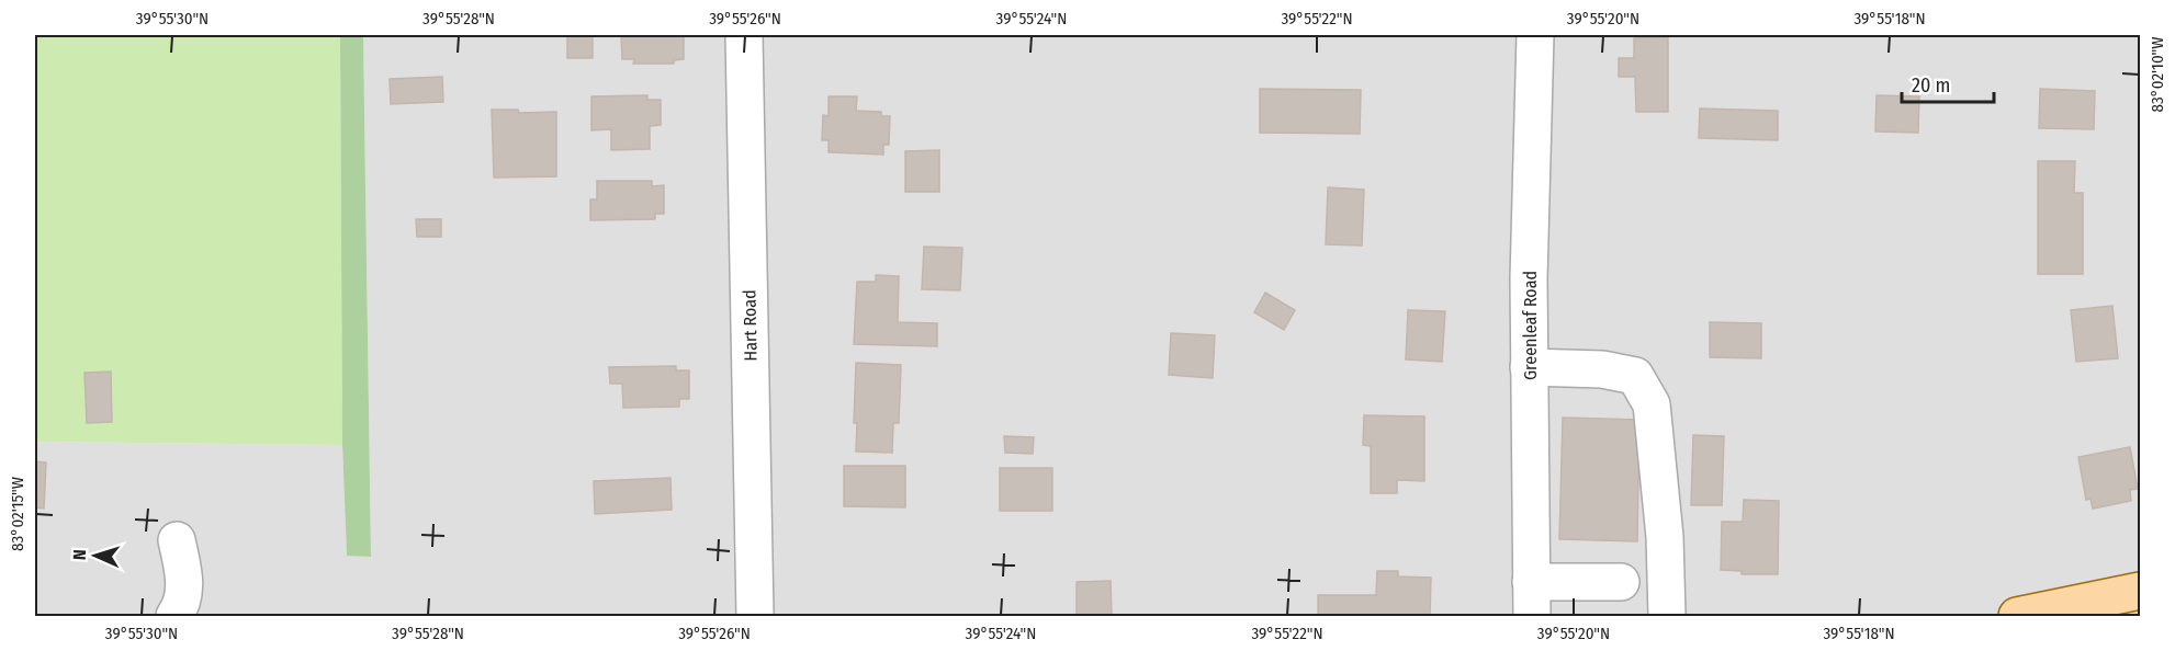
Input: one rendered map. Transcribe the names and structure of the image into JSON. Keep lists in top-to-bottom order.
{
  "streets": {
    "street": ["Hart Road", "Greenleaf Road"]
  },
  "scale_bar": "20 m",
  "north": "left",
  "coordinates": [
    "39°55'30\"N",
    "39°55'28\"N",
    "39°55'26\"N",
    "39°55'24\"N",
    "39°55'22\"N",
    "39°55'20\"N",
    "39°55'18\"N",
    "83°02'10\"W",
    "83°02'15\"W"
  ]
}
